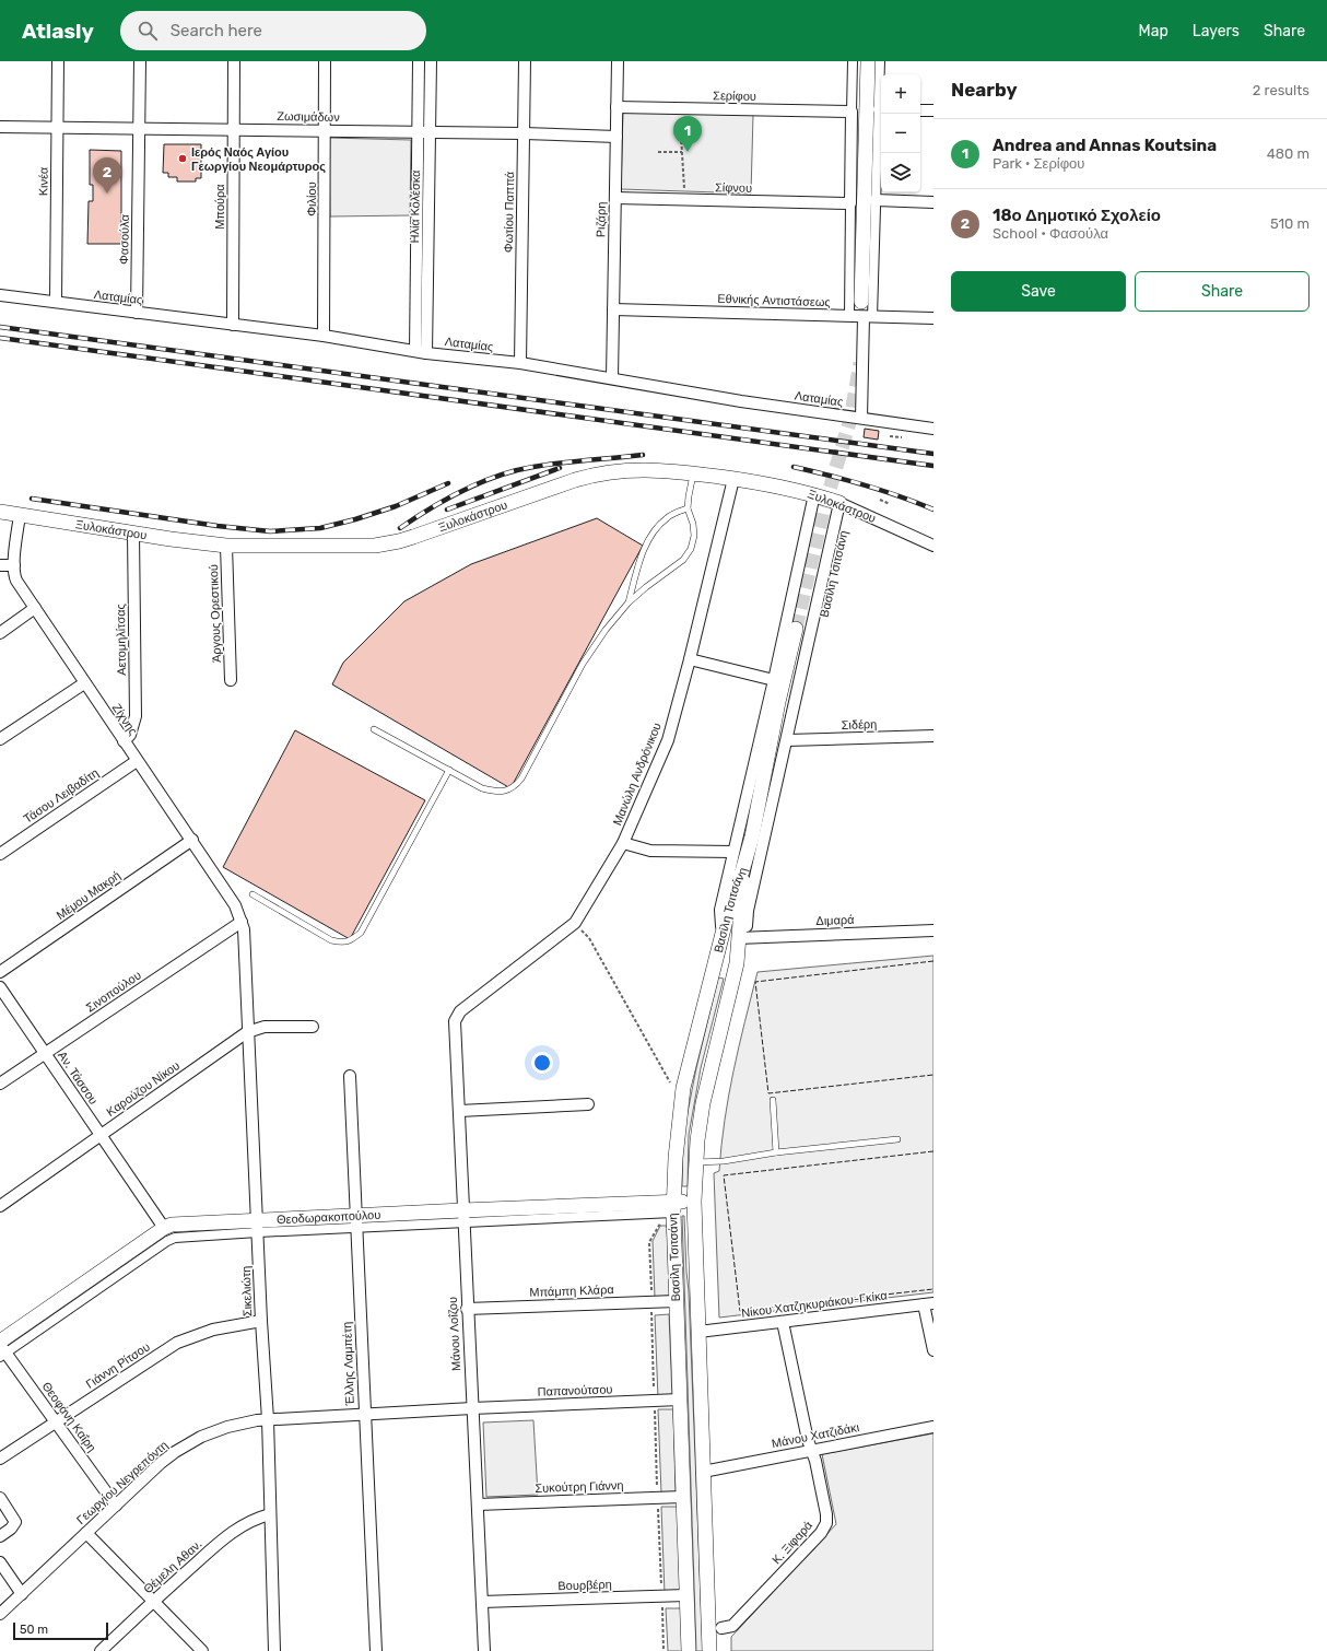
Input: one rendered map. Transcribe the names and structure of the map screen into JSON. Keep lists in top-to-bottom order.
{
  "streets": {
    "street": [
      "Σερίφου",
      "Ζωσιμάδων",
      "Κινέα",
      "Σίφνου",
      "Φιλίου",
      "Μπούρα",
      "Ηλία Κολέσκα",
      "Φωτίου Παππά",
      "Ριζάρη",
      "Φασούλα",
      "Λαταμίας",
      "Εθνικής Αντιστάσεως",
      "Ξυλοκάστρου",
      "Βασίλη Τσιτσάνη",
      "Άργους Ορεστικού",
      "Αετομηλίτσας",
      "Ζίχνης",
      "Σιδέρη",
      "Μανώλη Ανδρόνικου",
      "Τάσου Λειβαδίτη",
      "Μέμου Μακρή",
      "Διμαρά",
      "Σινοπούλου",
      "Αν. Τάσσου",
      "Καρούζου Νίκου",
      "Θεοδωρακοπούλου",
      "Σικελιώτη",
      "Μπάμπη Κλάρα",
      "Νίκου Χατζηκυριάκου-Γκίκα",
      "Μάνου Λοΐζου",
      "Έλλης Λαμπέτη",
      "Γιάννη Ρίτσου",
      "Παπανούτσου",
      "Θεοφάνη Καΐρη",
      "Μάνου Χατζιδάκι",
      "Γεωργίου Νεγρεπόντη",
      "Συκούτρη Γιάννη",
      "Κ. Ξιφαρά",
      "Θέμελη Αθαν.",
      "Βουρβέρη"
    ]
  },
  "crossings": [
    ["Σερίφου", "Ριζάρη"],
    ["Ζωσιμάδων", "Κινέα"],
    ["Ζωσιμάδων", "Φιλίου"],
    ["Ζωσιμάδων", "Μπούρα"],
    ["Ζωσιμάδων", "Ηλία Κολέσκα"],
    ["Ζωσιμάδων", "Φωτίου Παππά"],
    ["Ζωσιμάδων", "Ριζάρη"],
    ["Ζωσιμάδων", "Φασούλα"],
    ["Κινέα", "Λαταμίας"],
    ["Σίφνου", "Ριζάρη"],
    ["Φιλίου", "Λαταμίας"],
    ["Μπούρα", "Λαταμίας"],
    ["Ηλία Κολέσκα", "Λαταμίας"],
    ["Φωτίου Παππά", "Λαταμίας"],
    ["Ριζάρη", "Λαταμίας"],
    ["Ριζάρη", "Εθνικής Αντιστάσεως"],
    ["Φασούλα", "Λαταμίας"],
    ["Ξυλοκάστρου", "Βασίλη Τσιτσάνη"],
    ["Ξυλοκάστρου", "Άργους Ορεστικού"],
    ["Ξυλοκάστρου", "Αετομηλίτσας"],
    ["Ξυλοκάστρου", "Ζίχνης"],
    ["Ξυλοκάστρου", "Μανώλη Ανδρόνικου"],
    ["Βασίλη Τσιτσάνη", "Σιδέρη"],
    ["Βασίλη Τσιτσάνη", "Διμαρά"],
    ["Βασίλη Τσιτσάνη", "Θεοδωρακοπούλου"],
    ["Βασίλη Τσιτσάνη", "Μπάμπη Κλάρα"],
    ["Βασίλη Τσιτσάνη", "Νίκου Χατζηκυριάκου-Γκίκα"],
    ["Βασίλη Τσιτσάνη", "Παπανούτσου"],
    ["Βασίλη Τσιτσάνη", "Μάνου Χατζιδάκι"],
    ["Βασίλη Τσιτσάνη", "Συκούτρη Γιάννη"],
    ["Βασίλη Τσιτσάνη", "Βουρβέρη"],
    ["Αετομηλίτσας", "Ζίχνης"],
    ["Ζίχνης", "Τάσου Λειβαδίτη"],
    ["Ζίχνης", "Μέμου Μακρή"],
    ["Ζίχνης", "Σινοπούλου"],
    ["Ζίχνης", "Σικελιώτη"],
    ["Μανώλη Ανδρόνικου", "Μάνου Λοΐζου"],
    ["Σινοπούλου", "Αν. Τάσσου"],
    ["Σινοπούλου", "Σικελιώτη"],
    ["Αν. Τάσσου", "Καρούζου Νίκου"],
    ["Αν. Τάσσου", "Θεοδωρακοπούλου"],
    ["Καρούζου Νίκου", "Σικελιώτη"],
    ["Θεοδωρακοπούλου", "Σικελιώτη"],
    ["Θεοδωρακοπούλου", "Μάνου Λοΐζου"],
    ["Θεοδωρακοπούλου", "Έλλης Λαμπέτη"],
    ["Θεοδωρακοπούλου", "Θεοφάνη Καΐρη"],
    ["Σικελιώτη", "Γιάννη Ρίτσου"],
    ["Σικελιώτη", "Γεωργίου Νεγρεπόντη"],
    ["Σικελιώτη", "Θέμελη Αθαν."],
    ["Μπάμπη Κλάρα", "Μάνου Λοΐζου"],
    ["Μάνου Λοΐζου", "Παπανούτσου"],
    ["Μάνου Λοΐζου", "Γεωργίου Νεγρεπόντη"],
    ["Μάνου Λοΐζου", "Συκούτρη Γιάννη"],
    ["Μάνου Λοΐζου", "Βουρβέρη"],
    ["Έλλης Λαμπέτη", "Γεωργίου Νεγρεπόντη"],
    ["Γιάννη Ρίτσου", "Θεοφάνη Καΐρη"],
    ["Παπανούτσου", "Γεωργίου Νεγρεπόντη"],
    ["Θεοφάνη Καΐρη", "Γεωργίου Νεγρεπόντη"],
    ["Μάνου Χατζιδάκι", "Κ. Ξιφαρά"]
  ],
  "places": ["Ιερός Ναός Αγίου Γεωργίου Νεομάρτυρος"],
  "scale_bar": "50 m",
  "page": {
    "header": "Atlasly",
    "search": "Search here",
    "nav": ["Map", "Layers", "Share"],
    "heading": ["Nearby", "2 results"],
    "map_buttons": ["+", "−"],
    "pins": ["1", "2"],
    "list": [
      {
        "mark": "1",
        "name": "Andrea and Annas Koutsina",
        "note": "Park · Σερίφου",
        "value": "480 m"
      },
      {
        "mark": "2",
        "name": "18ο Δημοτικό Σχολείο",
        "note": "School · Φασούλα",
        "value": "510 m"
      }
    ],
    "buttons": ["Save", "Share"],
    "scale": "50 m"
  }
}
